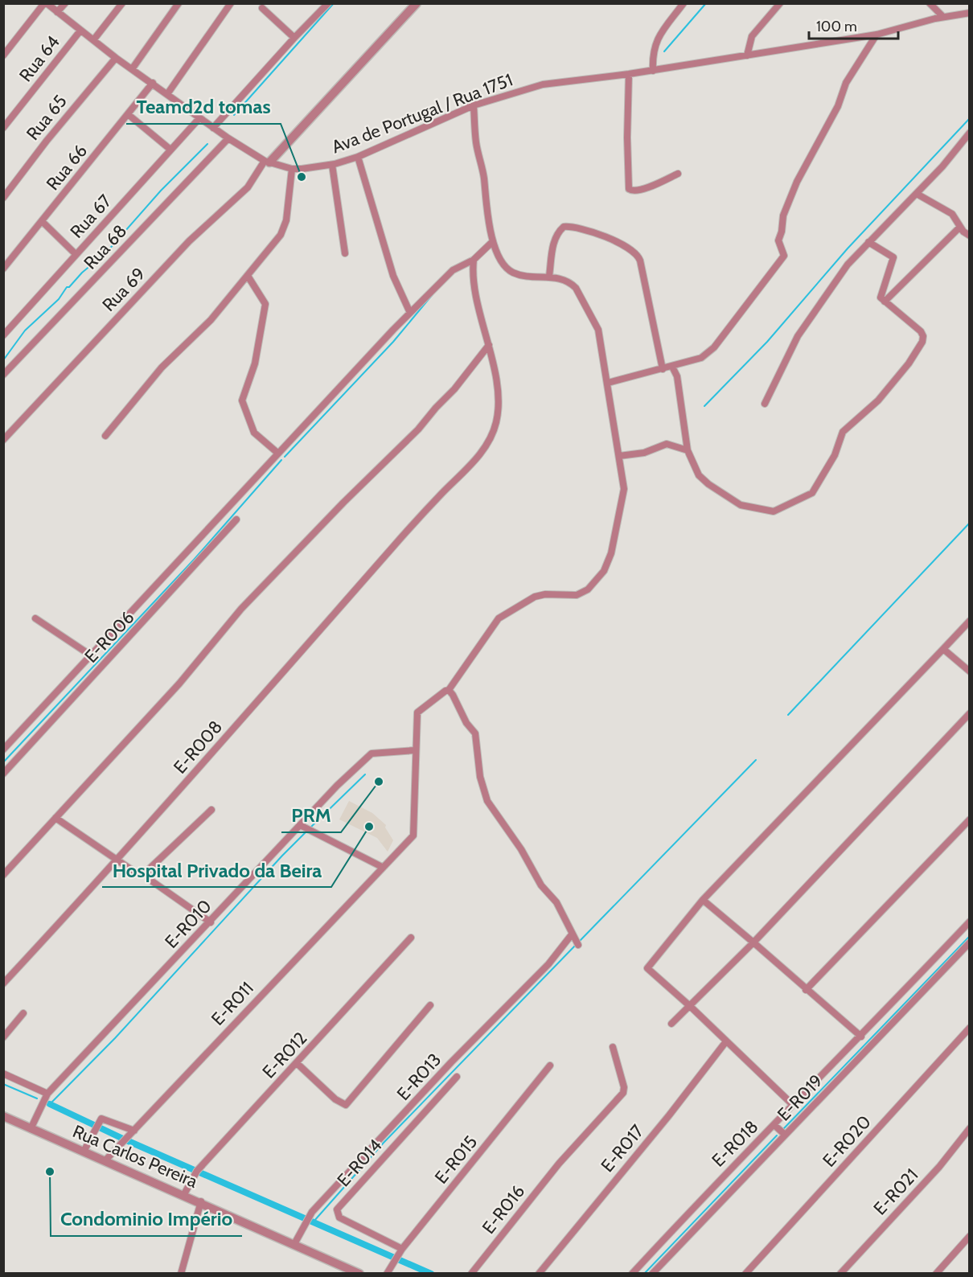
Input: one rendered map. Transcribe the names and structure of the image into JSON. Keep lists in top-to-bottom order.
{
  "streets": {
    "street": [
      "Rua 64",
      "Ava de Portugal / Rua 1751",
      "Rua 65",
      "Rua 66",
      "Rua 67",
      "Rua 68",
      "Rua 69",
      "E-R006",
      "E-R008",
      "E-R010",
      "E-R011",
      "E-R012",
      "E-R013",
      "E-R019",
      "E-R020",
      "E-R018",
      "E-R017",
      "Rua Carlos Pereira",
      "E-R015",
      "E-R014",
      "E-R021",
      "E-R016"
    ]
  },
  "crossings": [
    ["Rua 64", "Ava de Portugal / Rua 1751"],
    ["Ava de Portugal / Rua 1751", "Rua 65"],
    ["Ava de Portugal / Rua 1751", "Rua 66"],
    ["Ava de Portugal / Rua 1751", "Rua 67"],
    ["Ava de Portugal / Rua 1751", "Rua 68"],
    ["Ava de Portugal / Rua 1751", "Rua 69"],
    ["E-R010", "E-R011"],
    ["E-R010", "Rua Carlos Pereira"],
    ["E-R011", "Rua Carlos Pereira"],
    ["E-R012", "Rua Carlos Pereira"],
    ["E-R013", "Rua Carlos Pereira"],
    ["E-R015", "E-R014"]
  ],
  "places": [
    "Teamd2d tomas",
    "PRM",
    "Hospital Privado da Beira",
    "Condominio Império"
  ],
  "scale_bar": "100 m"
}
